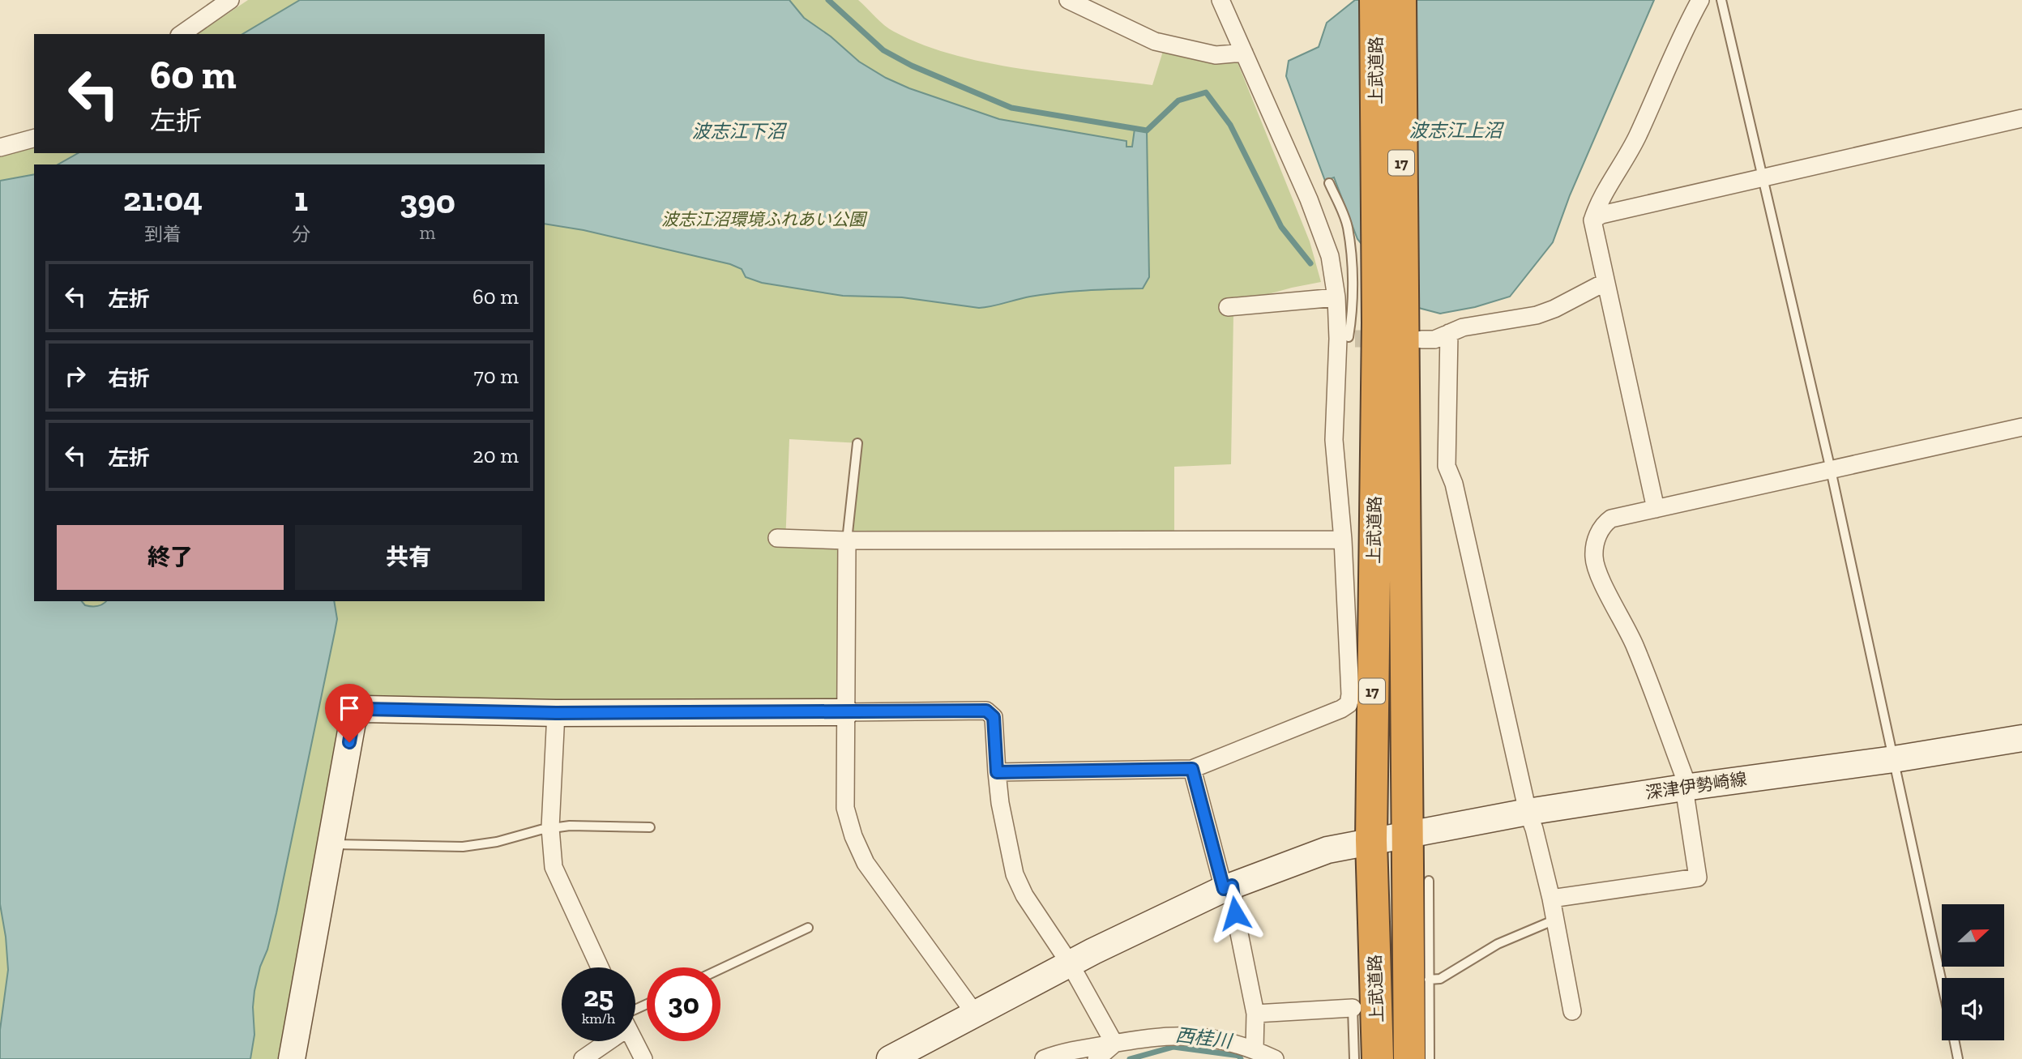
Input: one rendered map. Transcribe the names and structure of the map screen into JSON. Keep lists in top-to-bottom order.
{
  "streets": {
    "highway": ["上武道路", "17"],
    "street": ["深津伊勢崎線"]
  },
  "crossings": [
    ["上武道路", "深津伊勢崎線"]
  ],
  "water": ["波志江上沼", "波志江下沼", "西桂川"],
  "parks": ["波志江沼環境ふれあい公園"],
  "north": "right",
  "page": {
    "turn": ["60 m", "左折"],
    "eta": [
      "21:04",
      "到着",
      "1",
      "分",
      "390",
      "m"
    ],
    "list": [
      {
        "name": "左折",
        "value": "60 m"
      },
      {
        "name": "右折",
        "value": "70 m"
      },
      {
        "name": "左折",
        "value": "20 m"
      }
    ],
    "buttons": ["終了", "共有"],
    "speed": "25 km/h",
    "limit": "30"
  }
}
